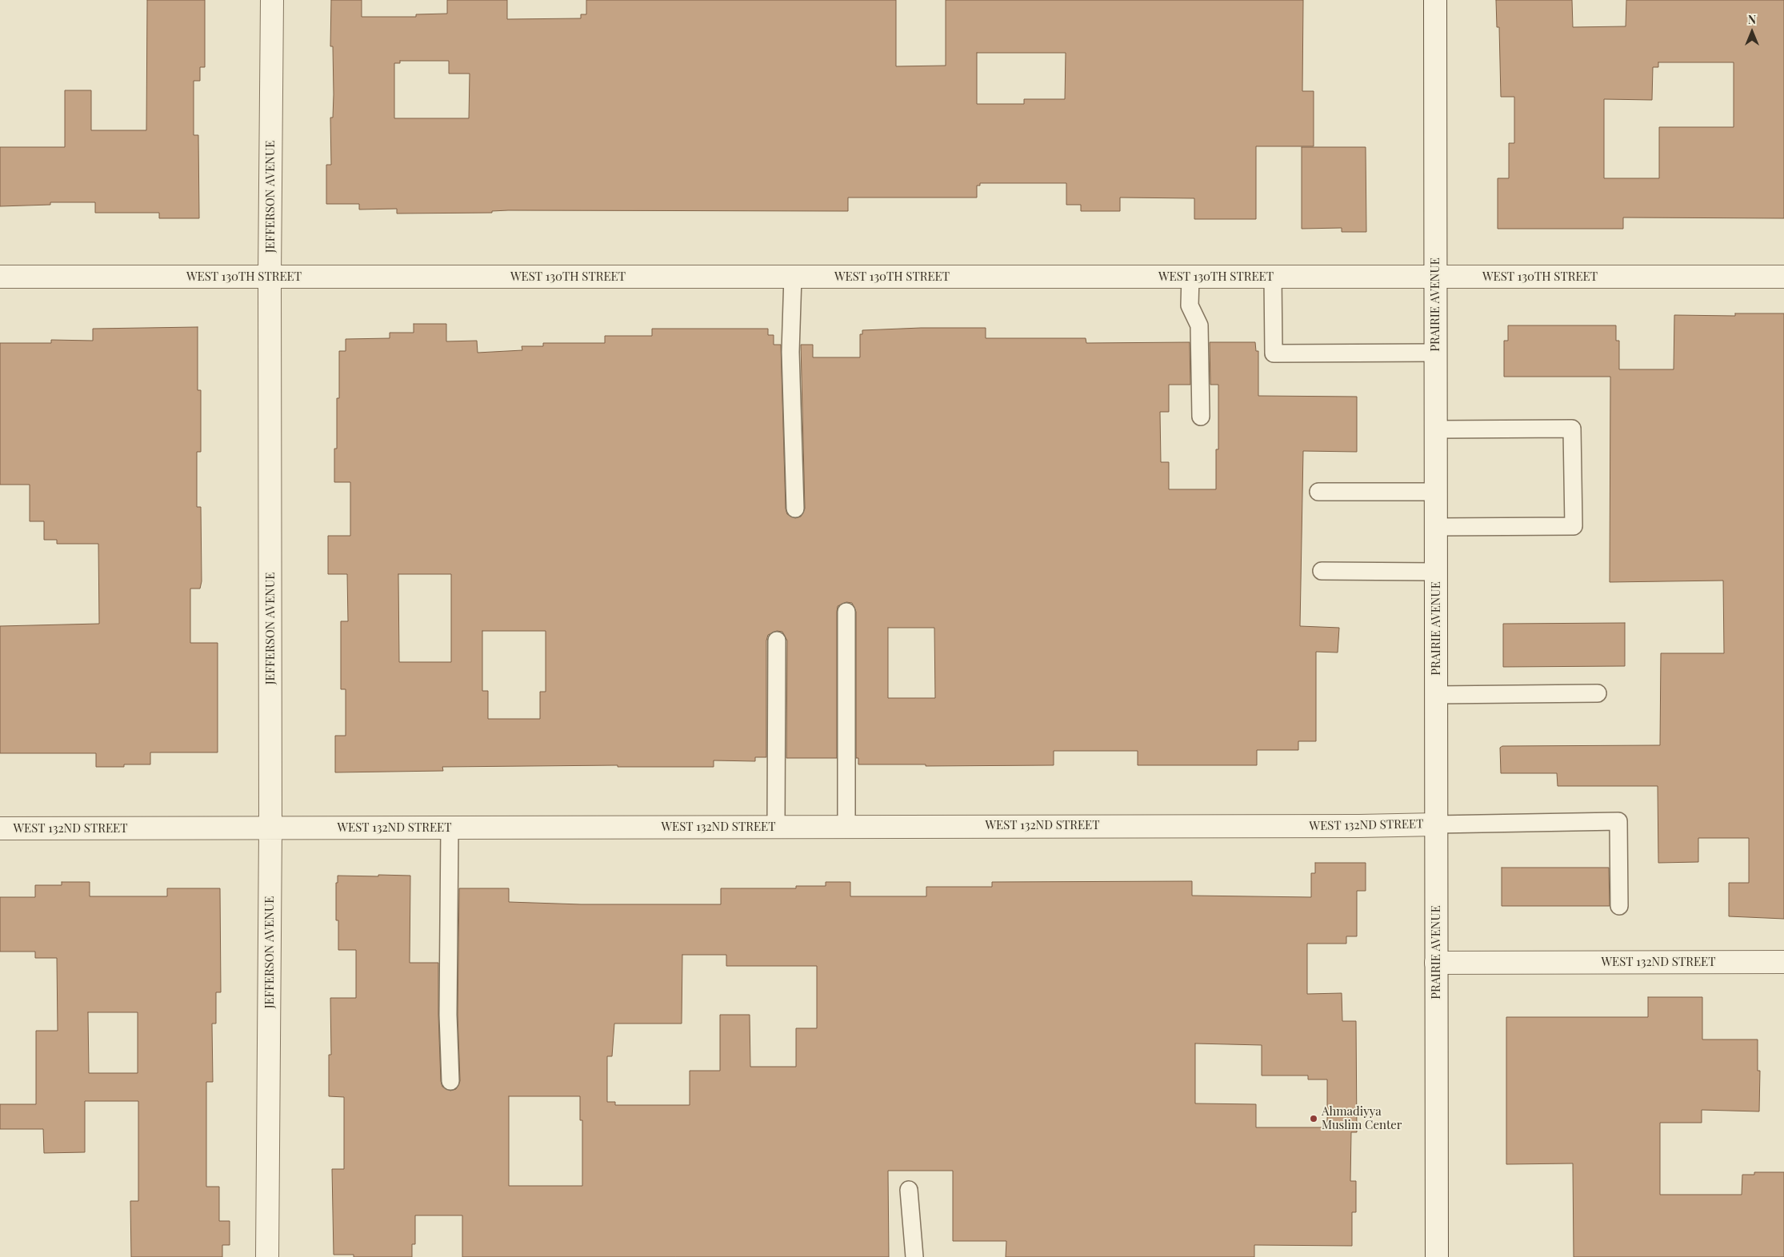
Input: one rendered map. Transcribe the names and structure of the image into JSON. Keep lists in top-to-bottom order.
{
  "streets": {
    "street": [
      "JEFFERSON AVENUE",
      "WEST 130TH STREET",
      "PRAIRIE AVENUE",
      "WEST 132ND STREET"
    ]
  },
  "crossings": [
    ["JEFFERSON AVENUE", "WEST 130TH STREET"],
    ["JEFFERSON AVENUE", "WEST 132ND STREET"],
    ["WEST 130TH STREET", "PRAIRIE AVENUE"],
    ["PRAIRIE AVENUE", "WEST 132ND STREET"]
  ],
  "places": ["Ahmadiyya Muslim Center"],
  "north": "top"
}
